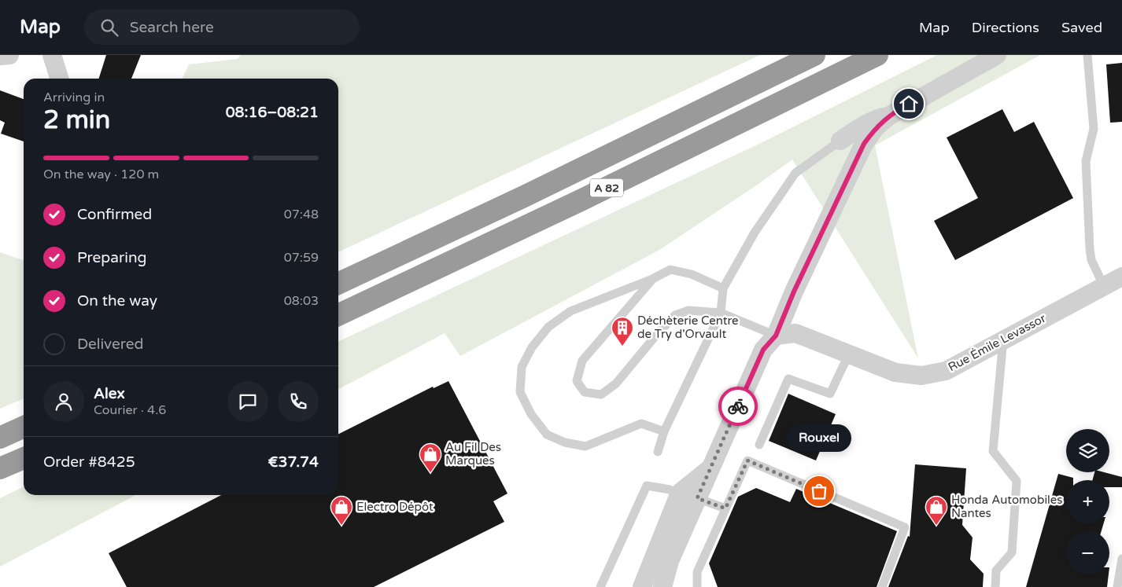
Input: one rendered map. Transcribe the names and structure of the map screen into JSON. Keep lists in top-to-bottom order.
{
  "streets": {
    "highway": ["A 82"],
    "street": ["Rue Émile Levassor"]
  },
  "places": {
    "building": ["Déchèterie Centre de Try d'Orvault"],
    "shop": ["Au Fil Des Marques", "Electro Dépôt", "Honda Automobiles Nantes"],
    "other": ["Rouxel"]
  },
  "page": {
    "header": "Map",
    "search": "Search here",
    "nav": ["Map", "Directions", "Saved"],
    "heading": ["2 min", "Arriving in", "08:16–08:21"],
    "panel": [
      "Alex",
      "Courier · 4.6",
      "Order #8425",
      "€37.74"
    ],
    "bar": "On the way · 120 m",
    "list": [
      ["Confirmed", "07:48"],
      ["Preparing", "07:59"],
      ["On the way", "08:03"],
      "Delivered"
    ],
    "bubble": "Rouxel",
    "map_buttons": ["+", "−"]
  }
}
